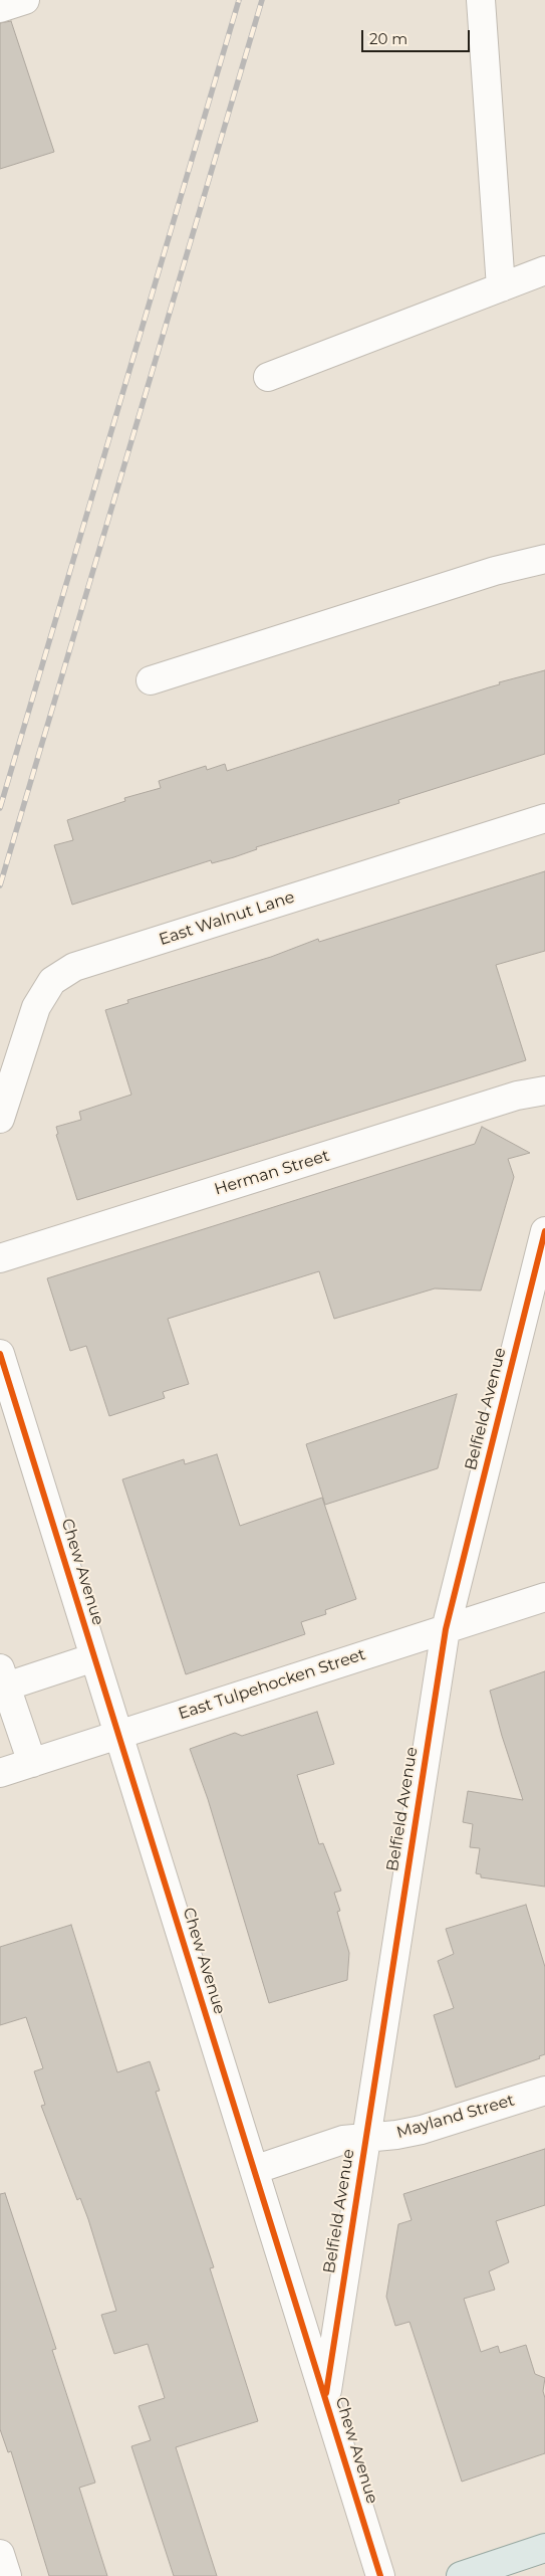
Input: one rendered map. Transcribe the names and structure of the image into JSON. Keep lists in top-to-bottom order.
{
  "streets": {
    "street": [
      "East Walnut Lane",
      "Herman Street",
      "Belfield Avenue",
      "Chew Avenue",
      "East Tulpehocken Street",
      "Mayland Street"
    ]
  },
  "crossings": [
    ["Belfield Avenue", "Chew Avenue"],
    ["Belfield Avenue", "East Tulpehocken Street"],
    ["Belfield Avenue", "Mayland Street"],
    ["Chew Avenue", "East Tulpehocken Street"],
    ["Chew Avenue", "Mayland Street"]
  ],
  "scale_bar": "20 m"
}
